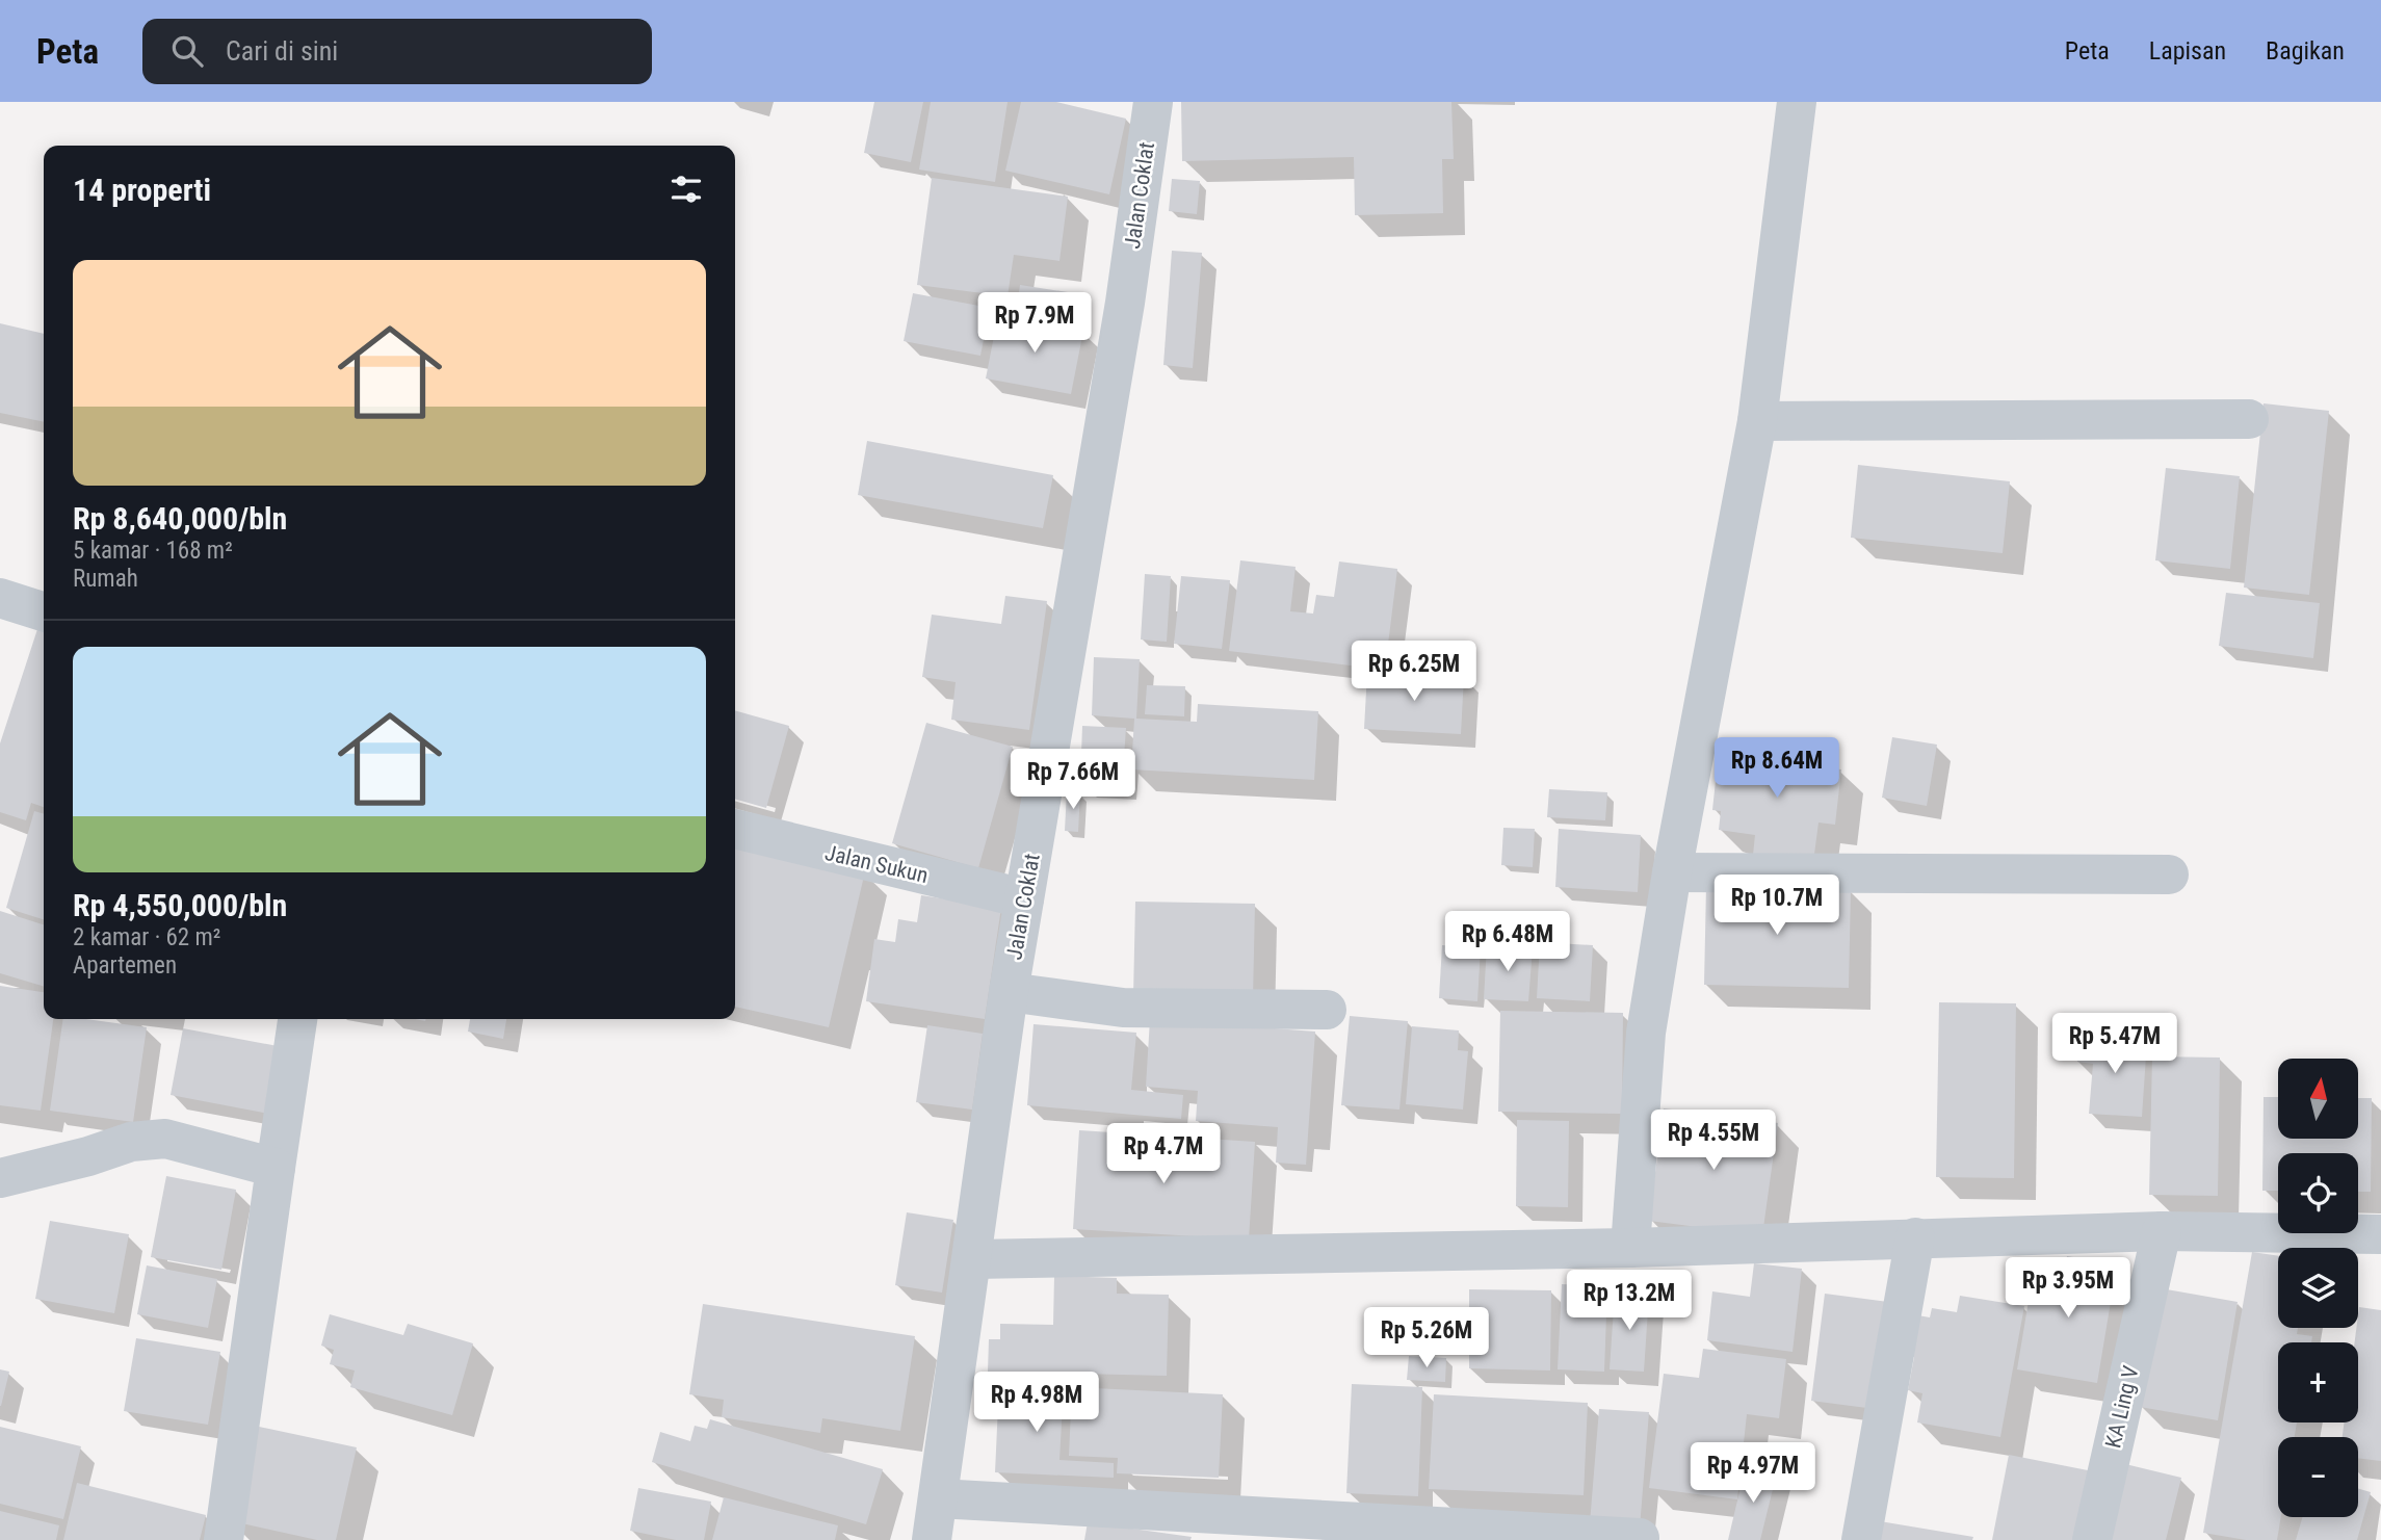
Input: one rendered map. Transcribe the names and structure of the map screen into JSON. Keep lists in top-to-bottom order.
{
  "streets": {
    "street": ["Jalan Coklat", "Jalan Sukun", "KA Ling V"]
  },
  "crossings": [
    ["Jalan Coklat", "Jalan Sukun"]
  ],
  "north": "top",
  "page": {
    "header": "Peta",
    "search": "Cari di sini",
    "nav": ["Peta", "Lapisan", "Bagikan"],
    "heading": "14 properti",
    "list": [
      {
        "name": "Rp 8,640,000/bln",
        "note": "5 kamar · 168 m² · Rumah"
      },
      {
        "name": "Rp 4,550,000/bln",
        "note": "2 kamar · 62 m² · Apartemen"
      }
    ],
    "price": [
      "Rp 7.9M",
      "Rp 6.25M",
      "Rp 8.64M",
      "Rp 7.66M",
      "Rp 10.7M",
      "Rp 6.48M",
      "Rp 5.47M",
      "Rp 4.55M",
      "Rp 4.7M",
      "Rp 3.95M",
      "Rp 13.2M",
      "Rp 5.26M",
      "Rp 4.98M",
      "Rp 4.97M"
    ],
    "map_buttons": ["+", "−"]
  }
}
